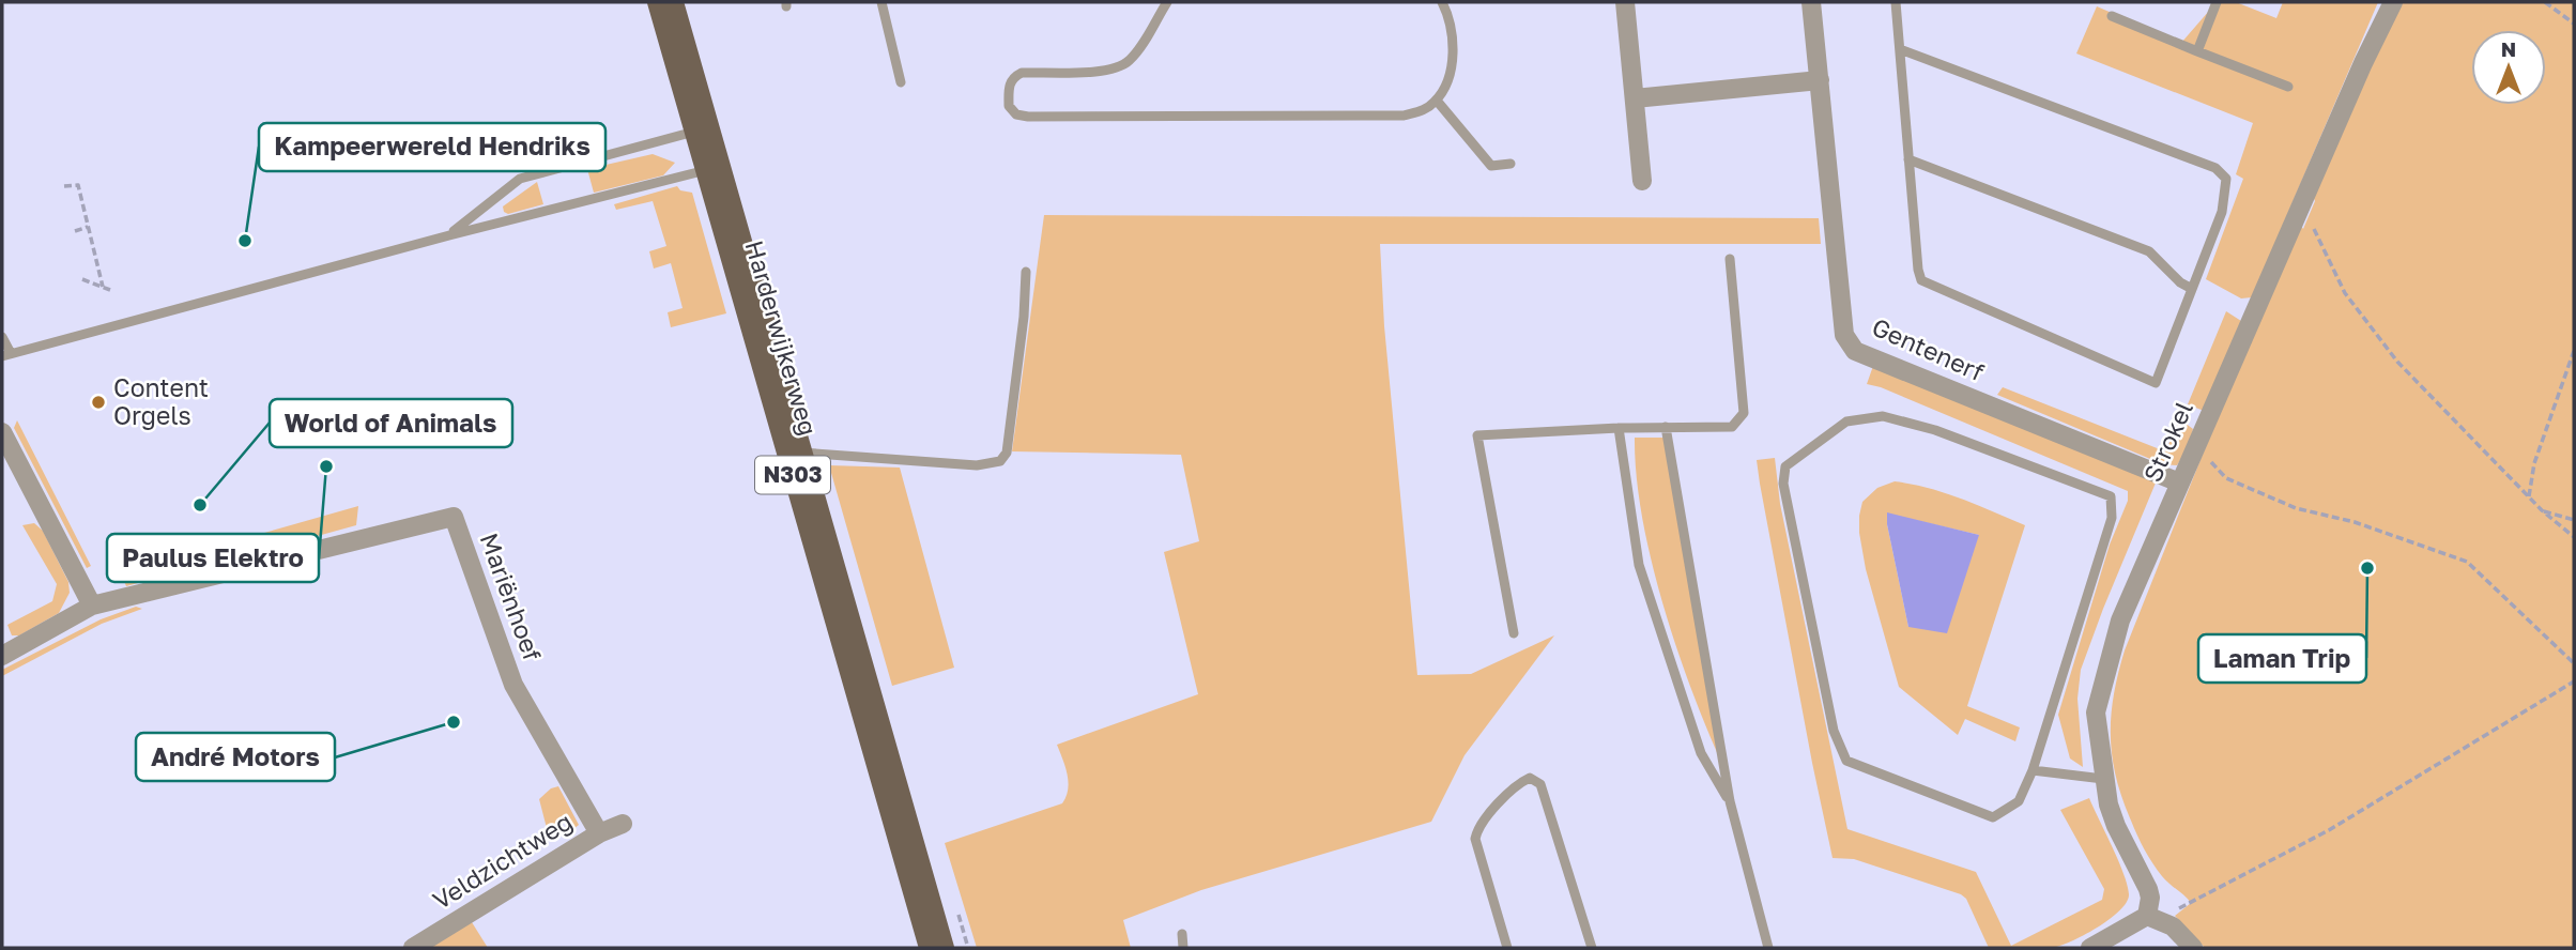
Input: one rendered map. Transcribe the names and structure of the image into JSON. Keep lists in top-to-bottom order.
{
  "streets": {
    "main road": ["Harderwijkerweg", "N303"],
    "street": [
      "Gentenerf",
      "Strokel",
      "Mariënhoef",
      "Veldzichtweg"
    ]
  },
  "crossings": [
    ["Gentenerf", "Strokel"],
    ["Mariënhoef", "Veldzichtweg"]
  ],
  "places": [
    "Kampeerwereld Hendriks",
    "Content Orgels",
    "Paulus Elektro",
    "World of Animals",
    "Laman Trip",
    "André Motors"
  ],
  "north": "top"
}
